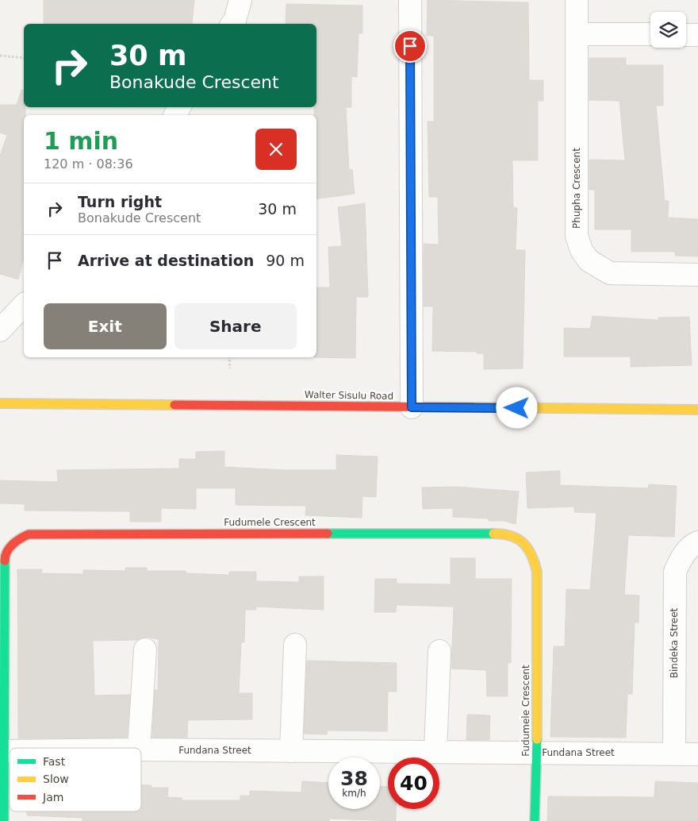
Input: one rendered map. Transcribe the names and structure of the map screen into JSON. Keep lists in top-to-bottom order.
{
  "streets": {
    "street": [
      "Phupha Crescent",
      "Walter Sisulu Road",
      "Fudumele Crescent",
      "Bindeka Street",
      "Fundana Street"
    ]
  },
  "crossings": [
    ["Fudumele Crescent", "Fundana Street"],
    ["Bindeka Street", "Fundana Street"]
  ],
  "legend": ["Fast", "Slow", "Jam"],
  "page": {
    "turn": ["30 m", "Bonakude Crescent"],
    "heading": ["1 min", "120 m · 08:36"],
    "list": [
      {
        "name": "Turn right",
        "note": "Bonakude Crescent",
        "value": "30 m"
      },
      {
        "name": "Arrive at destination",
        "value": "90 m"
      }
    ],
    "buttons": ["Exit", "Share"],
    "speed": "38 km/h",
    "limit": "40"
  }
}
